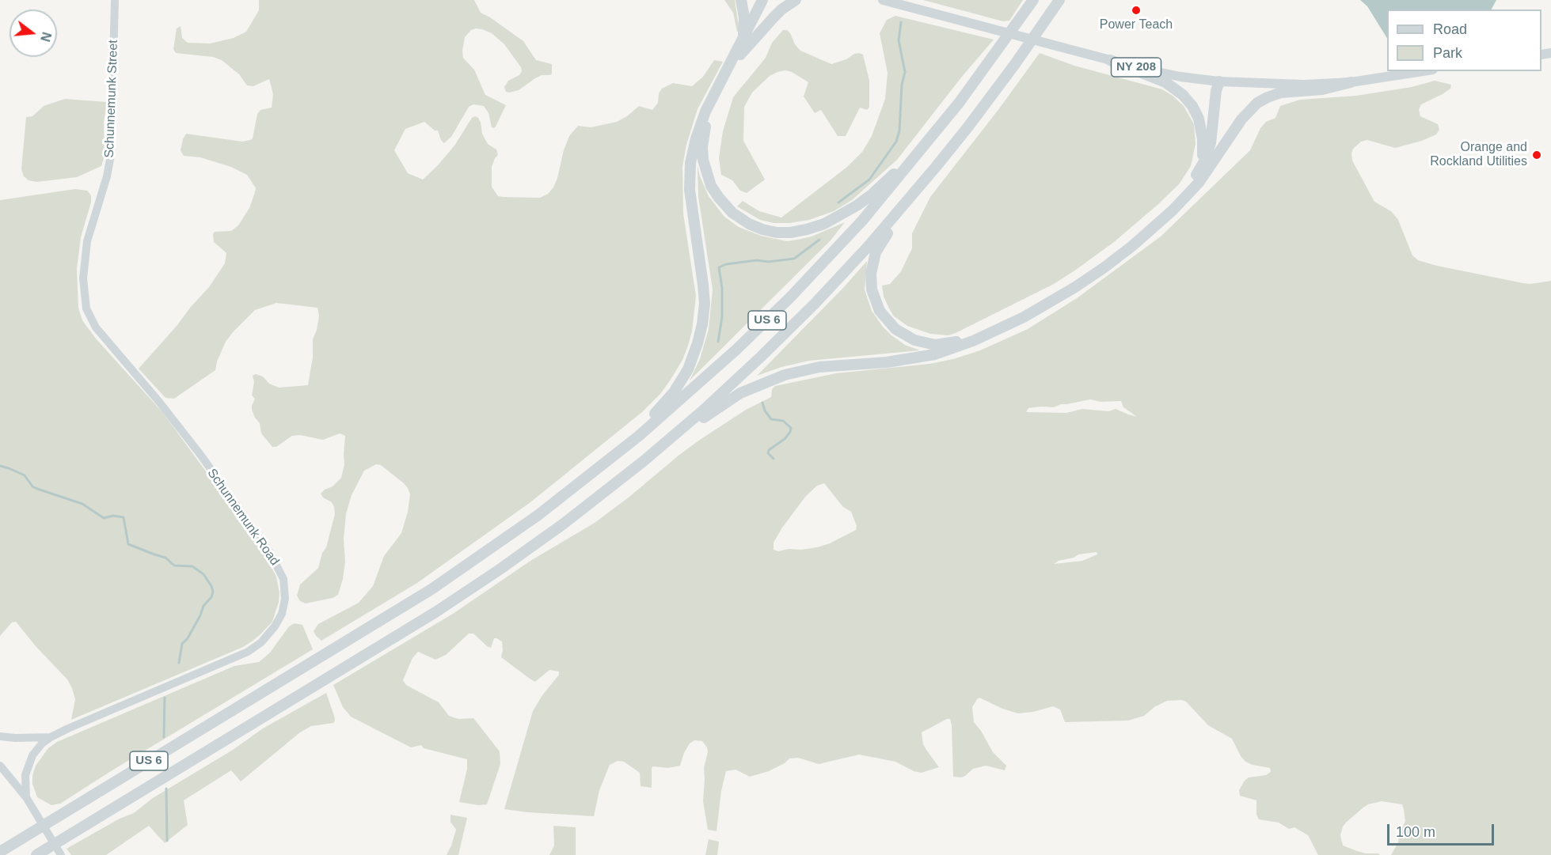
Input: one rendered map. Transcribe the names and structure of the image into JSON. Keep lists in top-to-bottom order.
{
  "streets": {
    "highway": ["US 6"],
    "main road": ["NY 208"],
    "street": ["Schunnemunk Street", "Schunnemunk Road"]
  },
  "crossings": [
    ["Schunnemunk Street", "Schunnemunk Road"]
  ],
  "places": ["Power Teach", "Orange and Rockland Utilities"],
  "legend": ["Road", "Park"],
  "scale_bar": "100 m",
  "north": "right"
}
